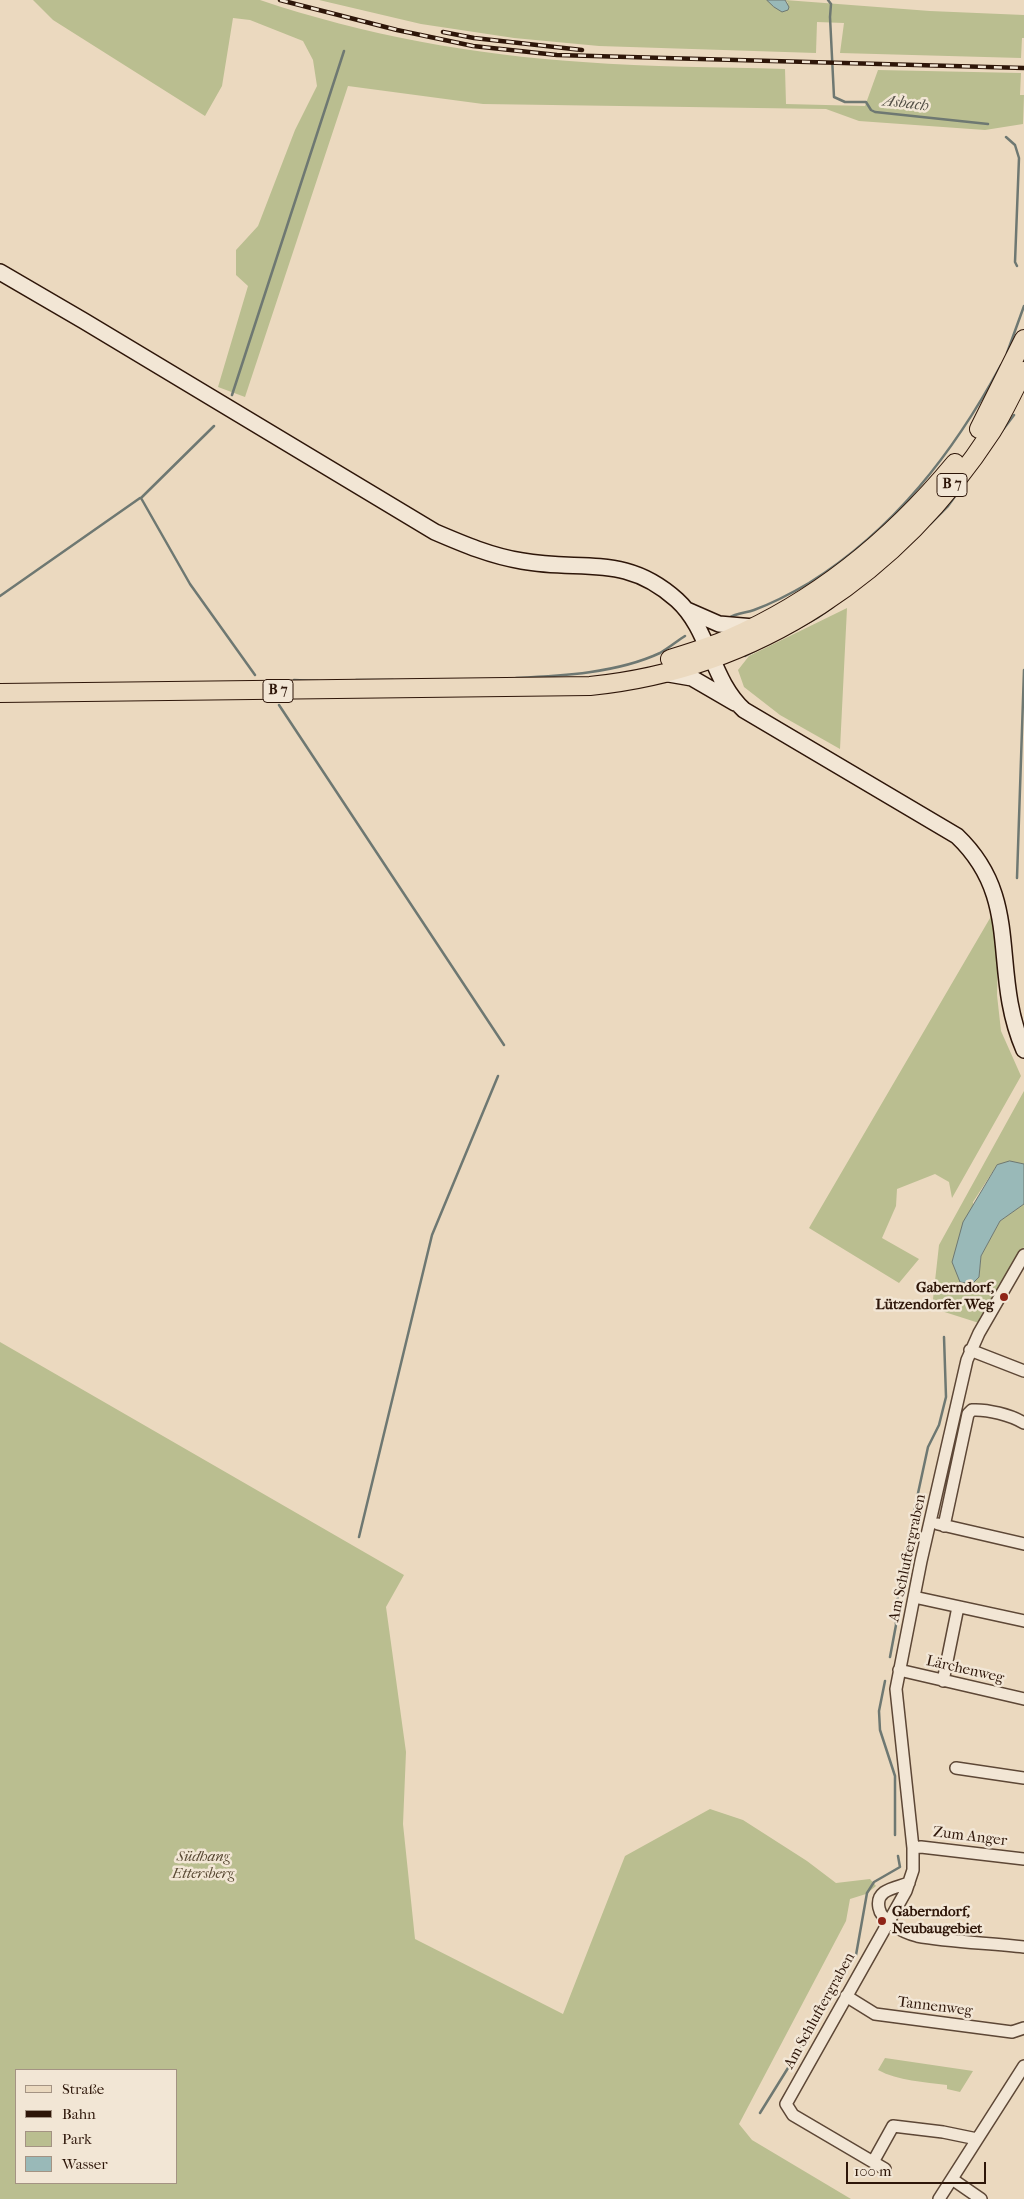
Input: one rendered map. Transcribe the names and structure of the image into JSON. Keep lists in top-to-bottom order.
{
  "streets": {
    "main road": ["B 7"],
    "street": [
      "Am Schluftergraben",
      "Lärchenweg",
      "Zum Anger",
      "Tannenweg"
    ]
  },
  "crossings": [
    ["Am Schluftergraben", "Lärchenweg"],
    ["Am Schluftergraben", "Zum Anger"],
    ["Am Schluftergraben", "Tannenweg"]
  ],
  "water": ["Asbach"],
  "parks": ["Südhang Ettersberg"],
  "places": ["Gaberndorf, Lützendorfer Weg", "Gaberndorf, Neubaugebiet"],
  "legend": [
    "Straße",
    "Bahn",
    "Park",
    "Wasser"
  ],
  "scale_bar": "100 m"
}
